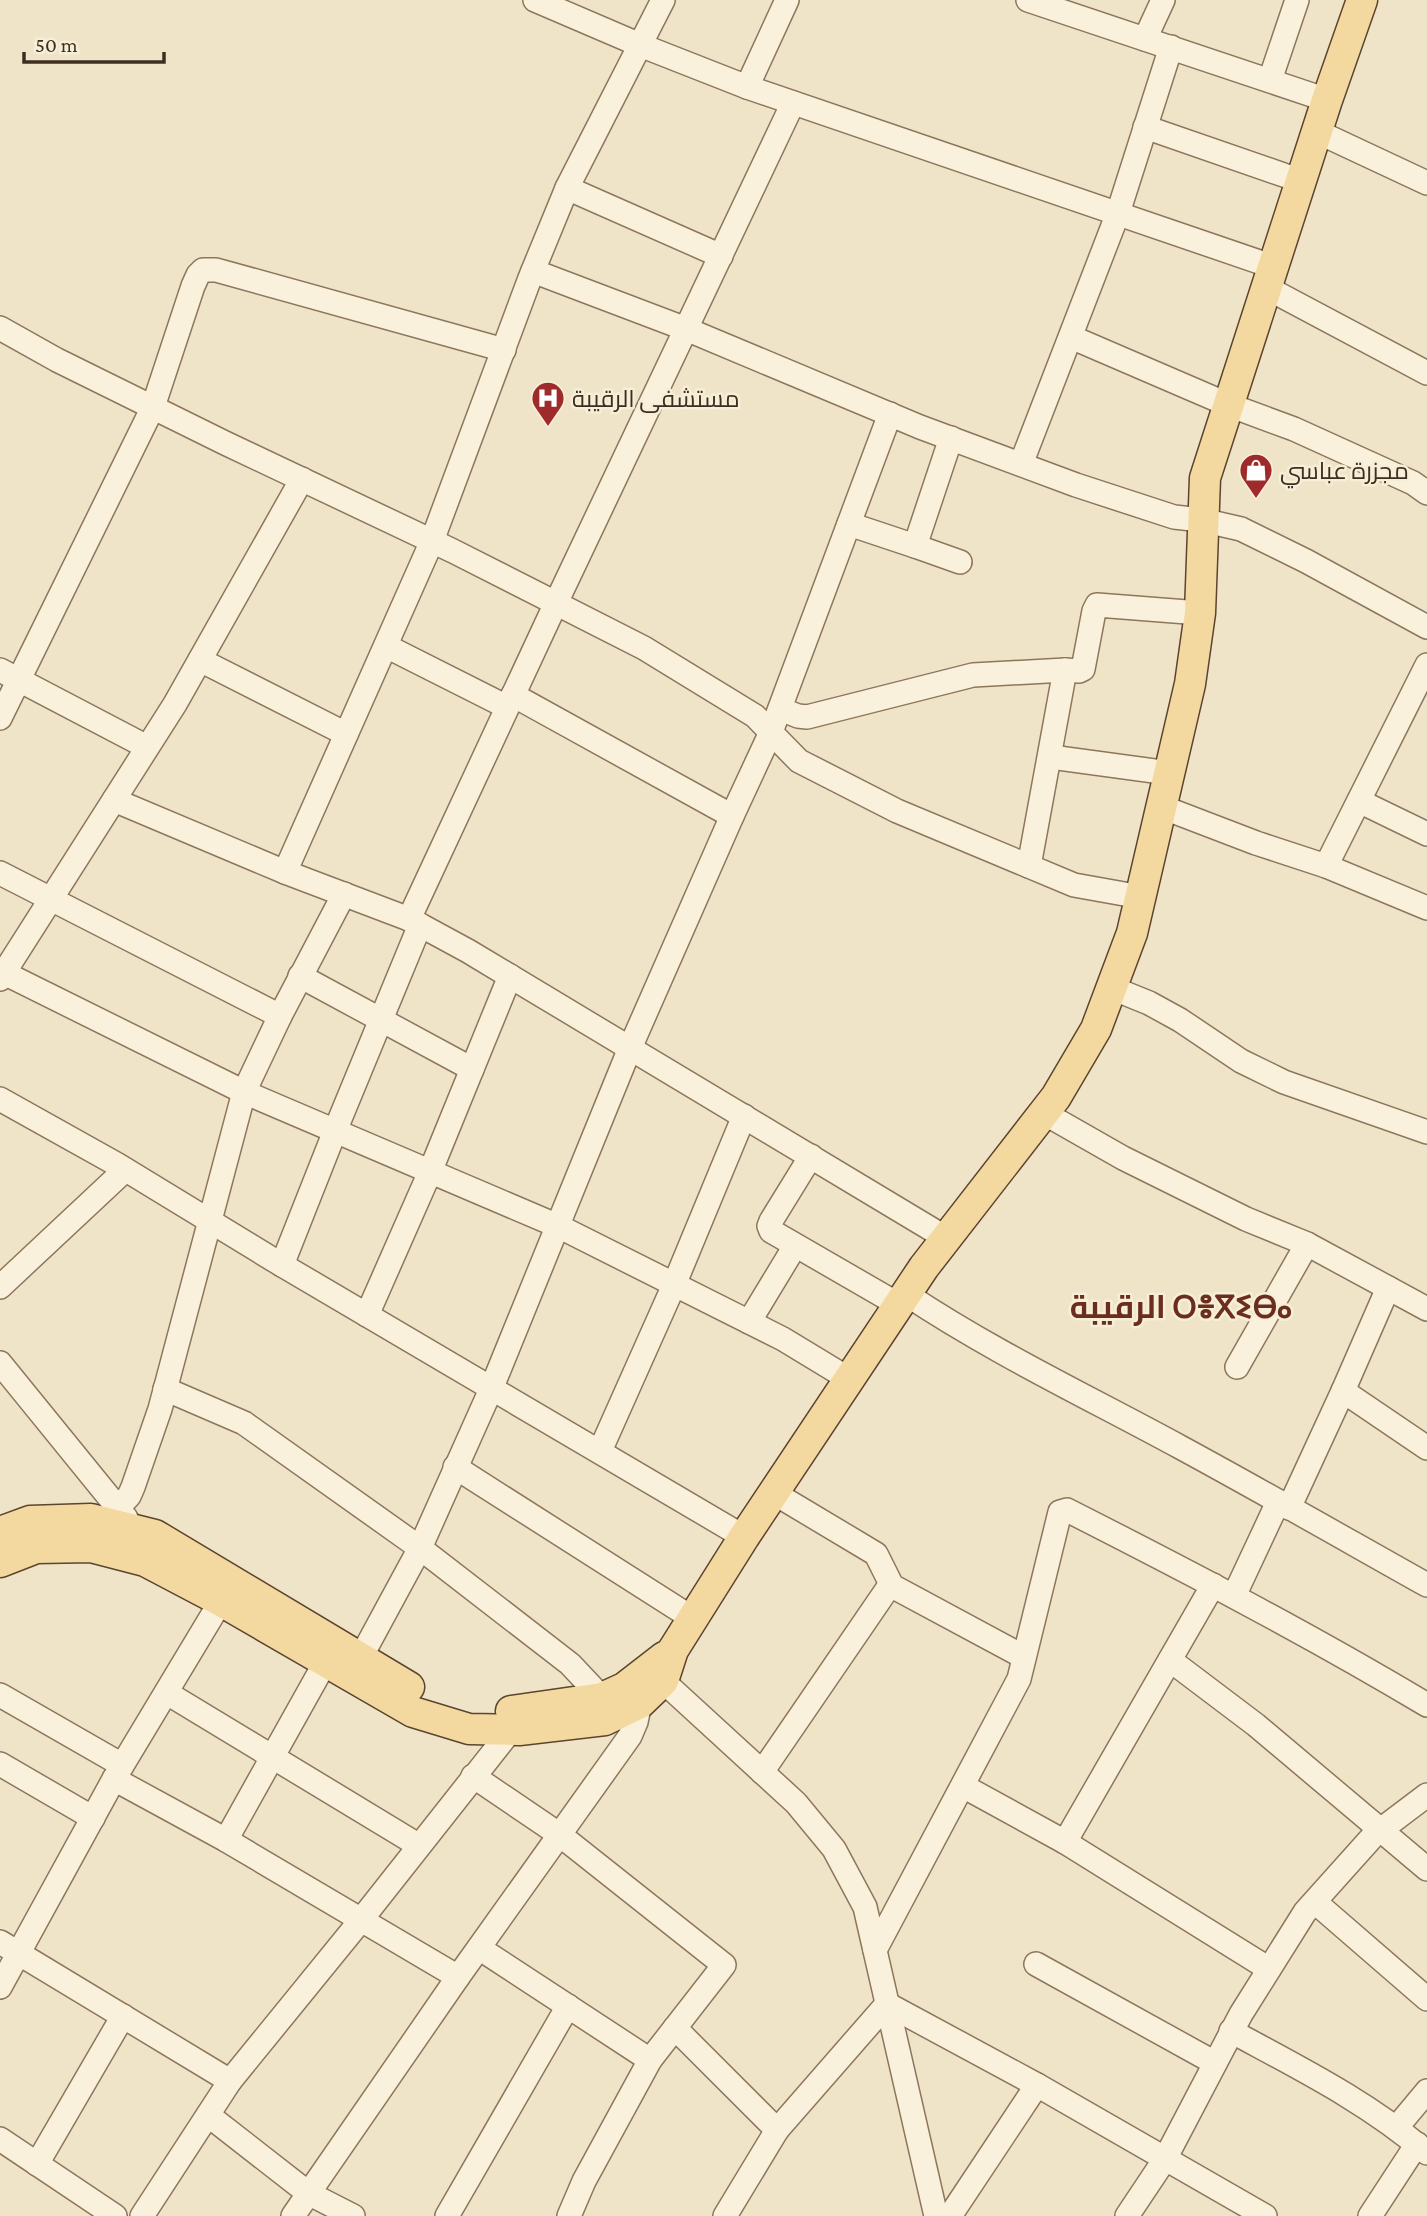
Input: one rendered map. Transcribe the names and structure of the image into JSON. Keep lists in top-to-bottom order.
{
  "districts": ["الرقيبة ⵔⴻⴳⵉⴱⴰ"],
  "places": {
    "hospital": ["مستشفى الرقيبة"],
    "shop": ["مجزرة عباسي"]
  },
  "scale_bar": "50 m"
}
